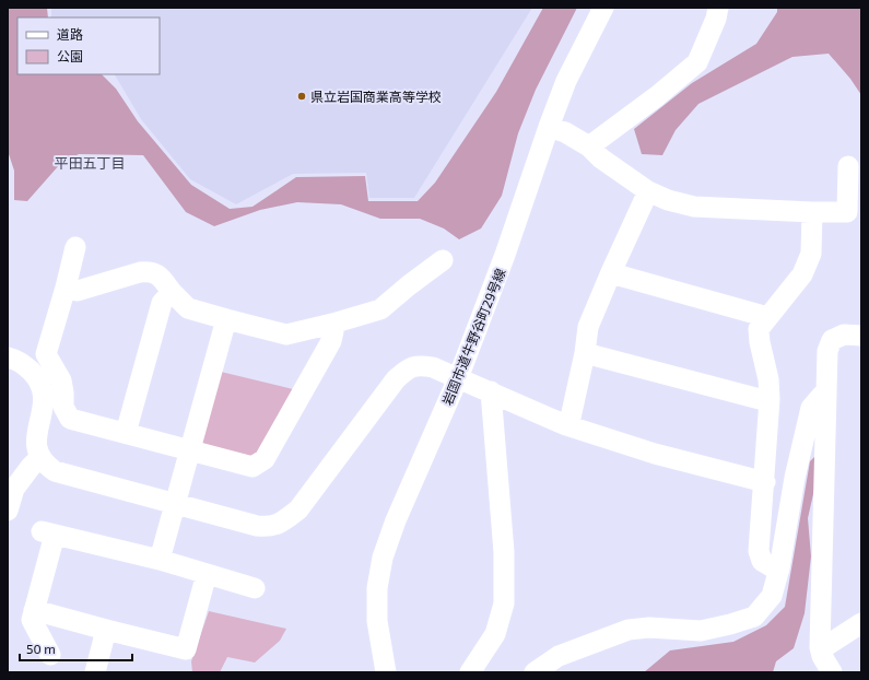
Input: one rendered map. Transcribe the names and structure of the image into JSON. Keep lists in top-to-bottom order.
{
  "streets": {
    "street": ["岩国市道牛野谷町29号線"]
  },
  "districts": ["平田五丁目"],
  "places": ["県立岩国商業高等学校"],
  "legend": ["道路", "公園"],
  "scale_bar": "50 m"
}
